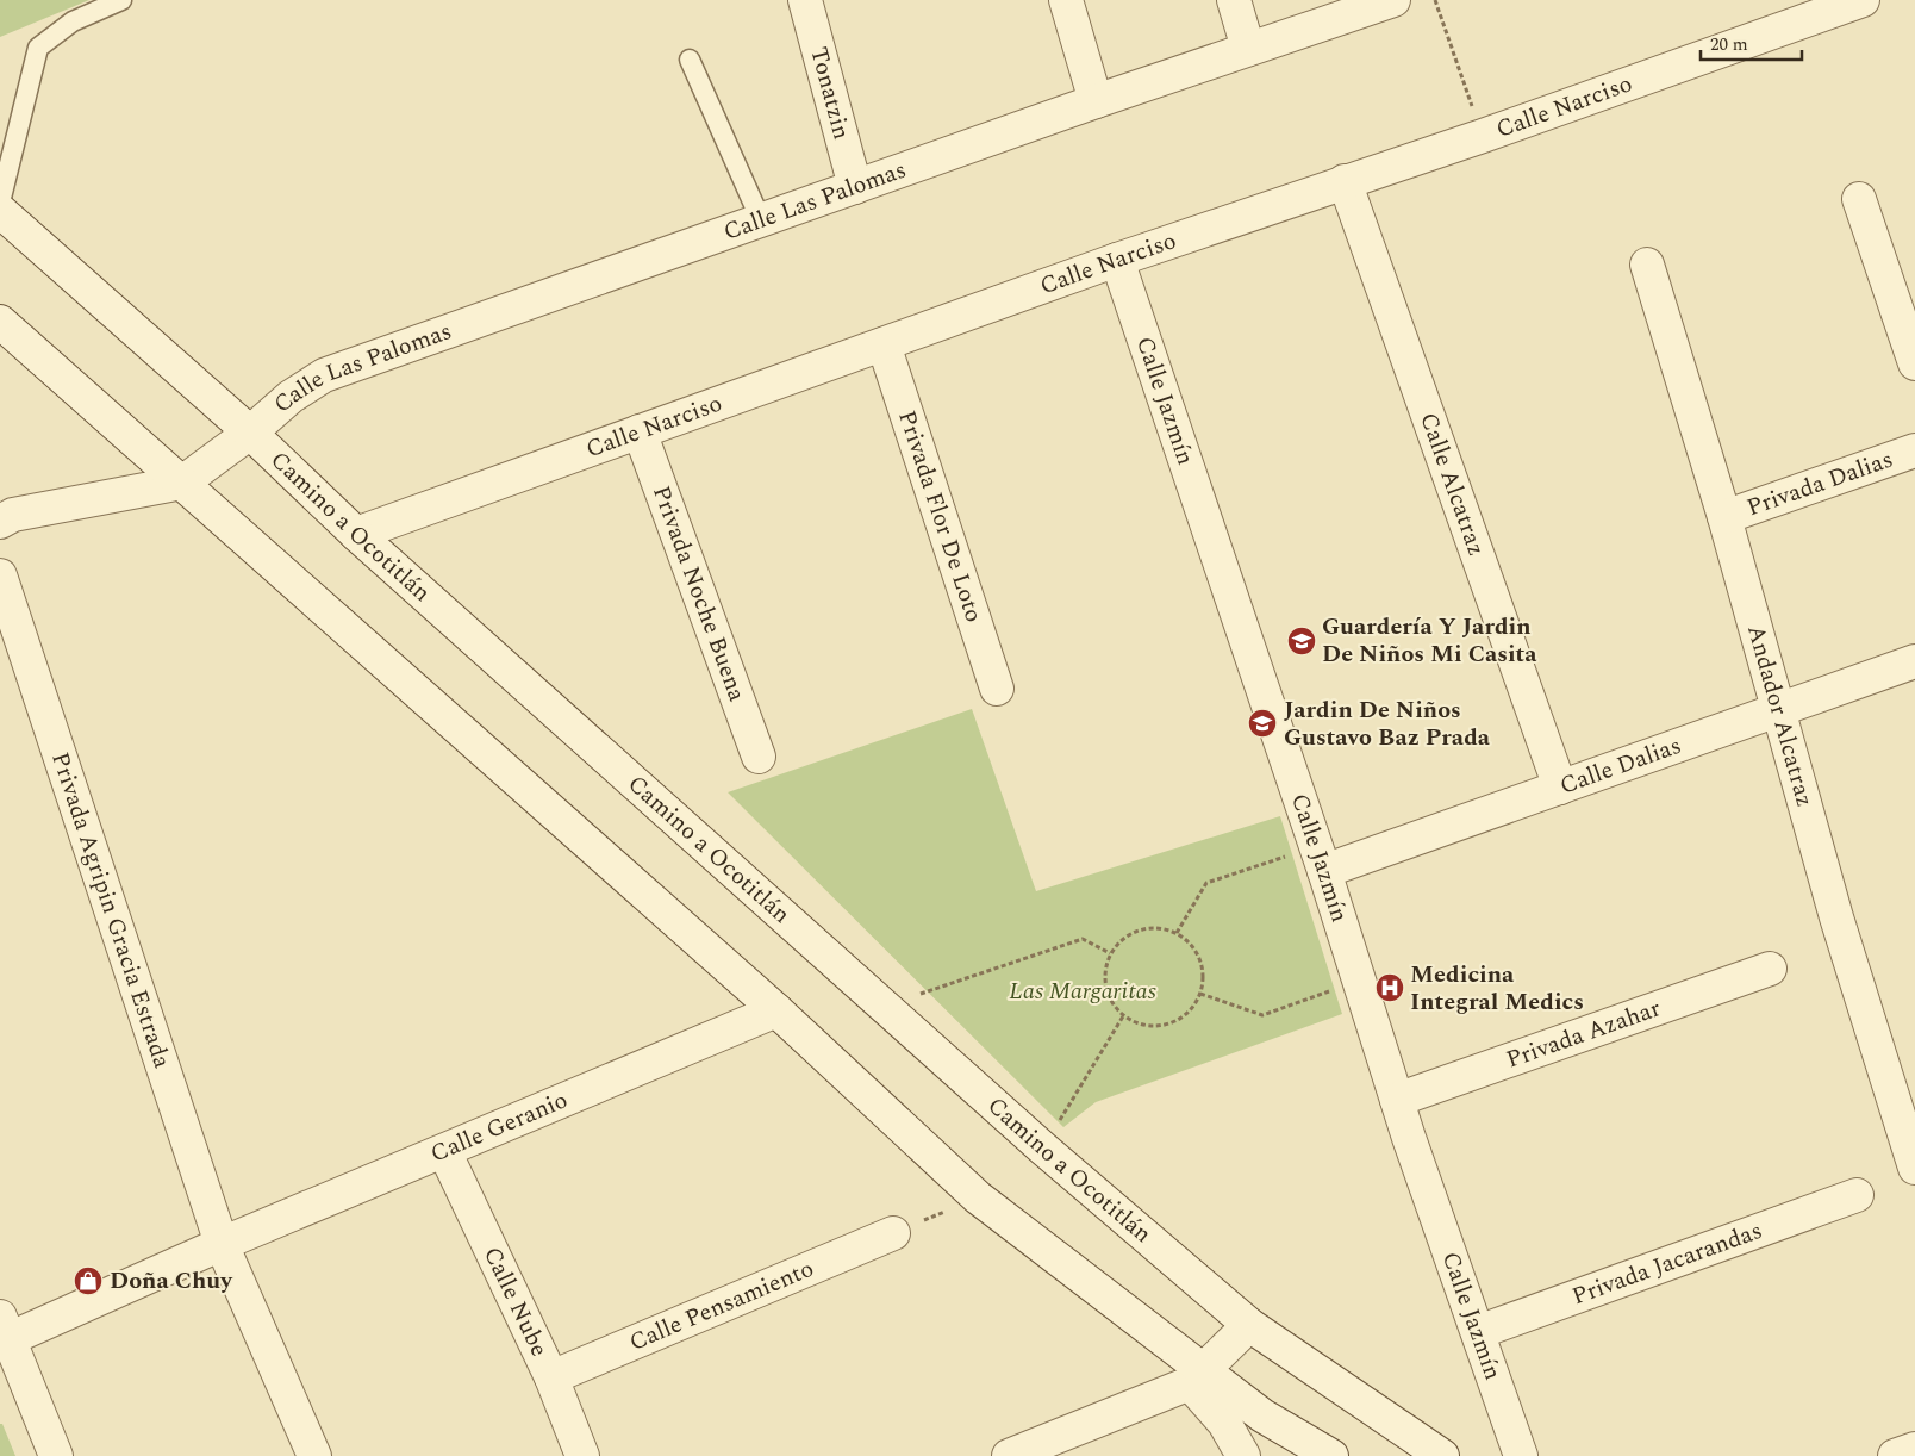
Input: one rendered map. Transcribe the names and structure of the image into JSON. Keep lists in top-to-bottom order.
{
  "streets": {
    "street": [
      "Tonatzin",
      "Calle Narciso",
      "Calle Las Palomas",
      "Calle Jazmín",
      "Calle Alcatraz",
      "Privada Dalias",
      "Privada Flor De Loto",
      "Camino a Ocotitlán",
      "Privada Noche Buena",
      "Andador Alcatraz",
      "Calle Dalias",
      "Privada Agripin Gracia Estrada",
      "Privada Azahar",
      "Calle Geranio",
      "Privada Jacarandas",
      "Calle Nube",
      "Calle Pensamiento"
    ]
  },
  "crossings": [
    ["Tonatzin", "Calle Las Palomas"],
    ["Calle Narciso", "Calle Jazmín"],
    ["Calle Narciso", "Calle Alcatraz"],
    ["Calle Narciso", "Privada Flor De Loto"],
    ["Calle Narciso", "Camino a Ocotitlán"],
    ["Calle Narciso", "Privada Noche Buena"],
    ["Calle Las Palomas", "Camino a Ocotitlán"],
    ["Calle Jazmín", "Calle Dalias"],
    ["Calle Jazmín", "Privada Azahar"],
    ["Calle Jazmín", "Privada Jacarandas"],
    ["Calle Alcatraz", "Calle Dalias"],
    ["Privada Dalias", "Andador Alcatraz"],
    ["Andador Alcatraz", "Calle Dalias"],
    ["Privada Agripin Gracia Estrada", "Calle Geranio"],
    ["Calle Geranio", "Calle Nube"],
    ["Calle Nube", "Calle Pensamiento"]
  ],
  "parks": ["Las Margaritas"],
  "places": {
    "school or university": ["Guardería Y Jardin De Niños Mi Casita", "Jardin De Niños Gustavo Baz Prada"],
    "hospital": ["Medicina Integral Medics"],
    "shop": ["Doña Chuy"]
  },
  "scale_bar": "20 m"
}
